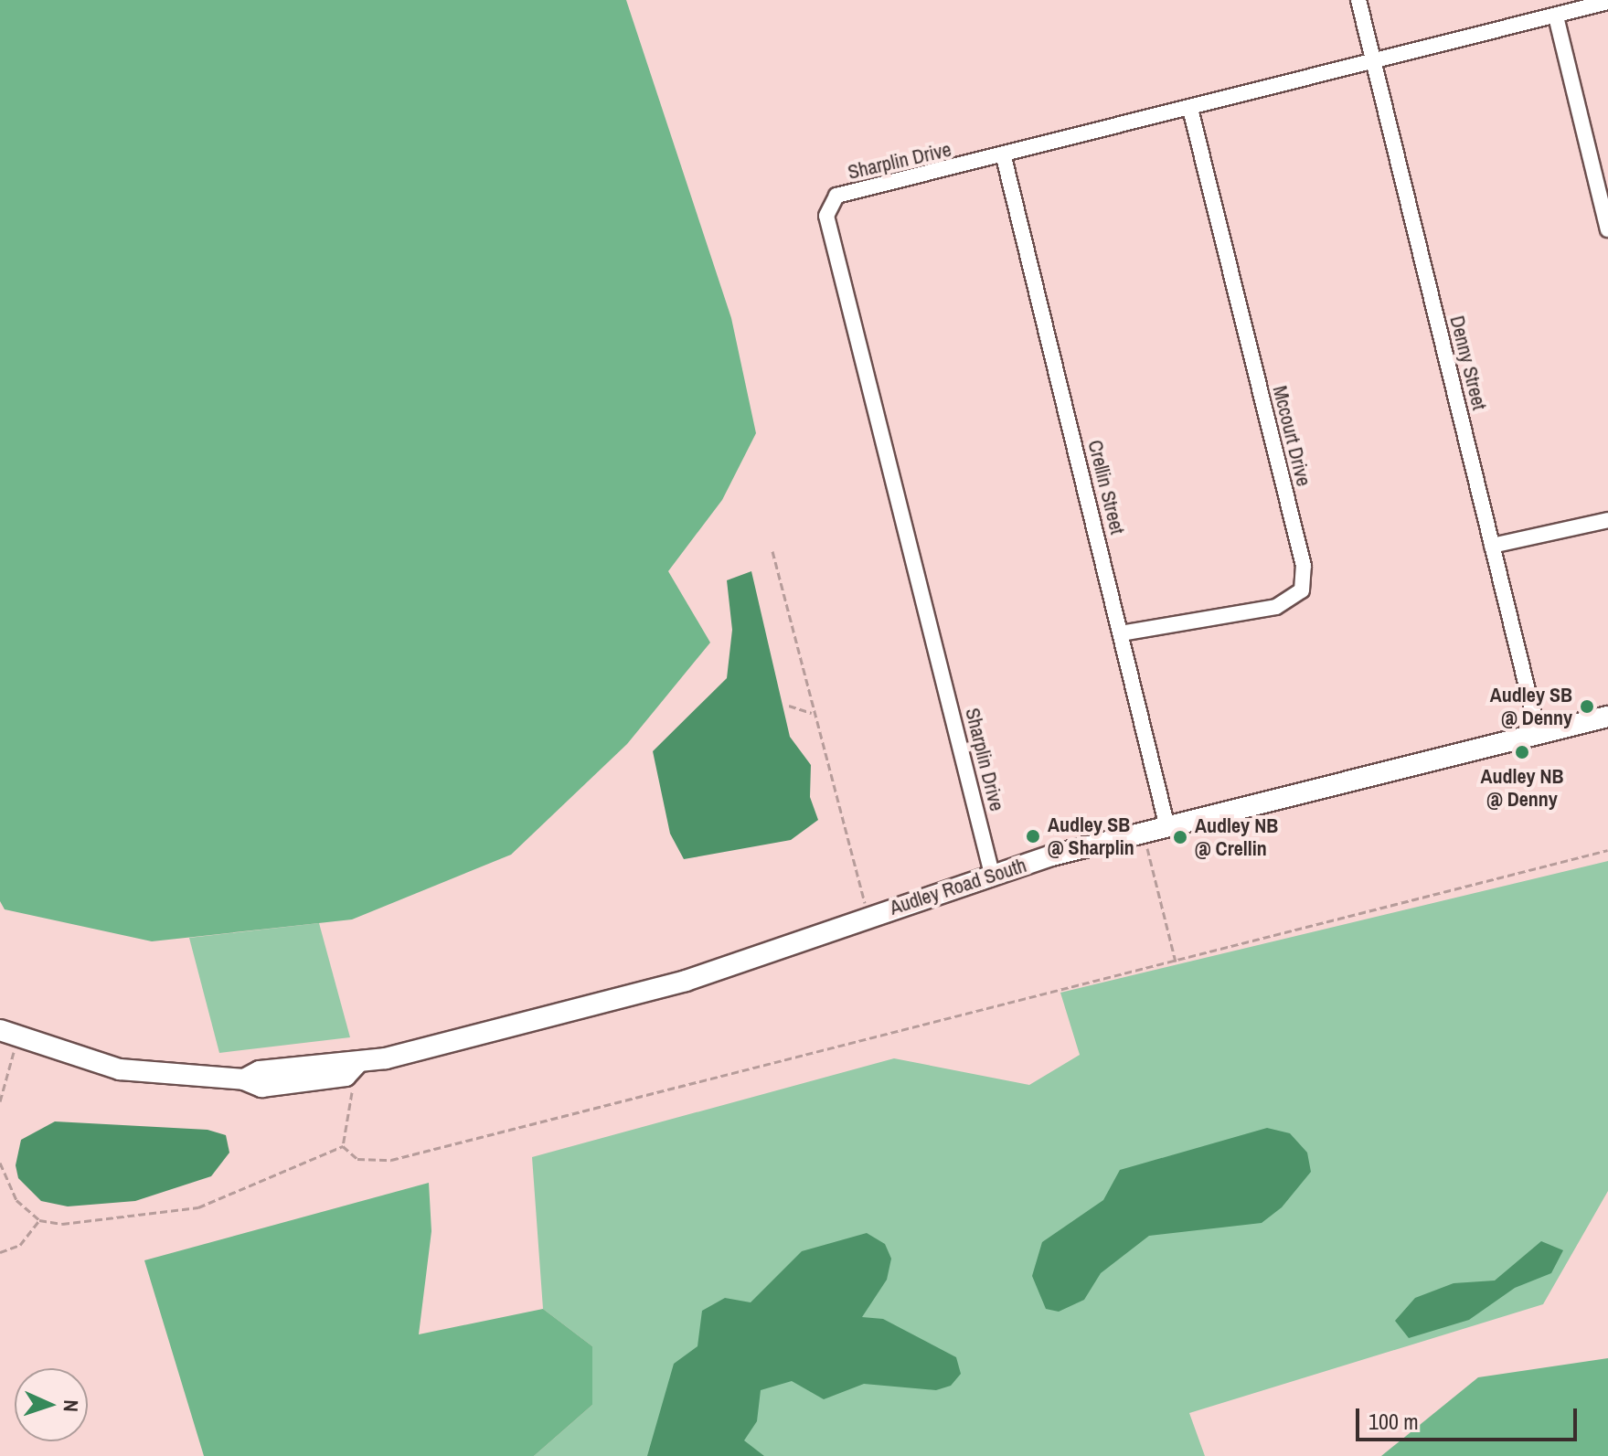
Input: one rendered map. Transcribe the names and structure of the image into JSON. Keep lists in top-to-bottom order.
{
  "streets": {
    "street": [
      "Sharplin Drive",
      "Denny Street",
      "Mccourt Drive",
      "Crellin Street",
      "Audley Road South"
    ]
  },
  "crossings": [
    ["Sharplin Drive", "Denny Street"],
    ["Sharplin Drive", "Mccourt Drive"],
    ["Sharplin Drive", "Crellin Street"],
    ["Sharplin Drive", "Audley Road South"],
    ["Denny Street", "Audley Road South"],
    ["Mccourt Drive", "Crellin Street"],
    ["Crellin Street", "Audley Road South"]
  ],
  "places": [
    "Audley SB @ Denny",
    "Audley NB @ Denny",
    "Audley SB @ Sharplin",
    "Audley NB @ Crellin"
  ],
  "scale_bar": "100 m",
  "north": "right"
}
